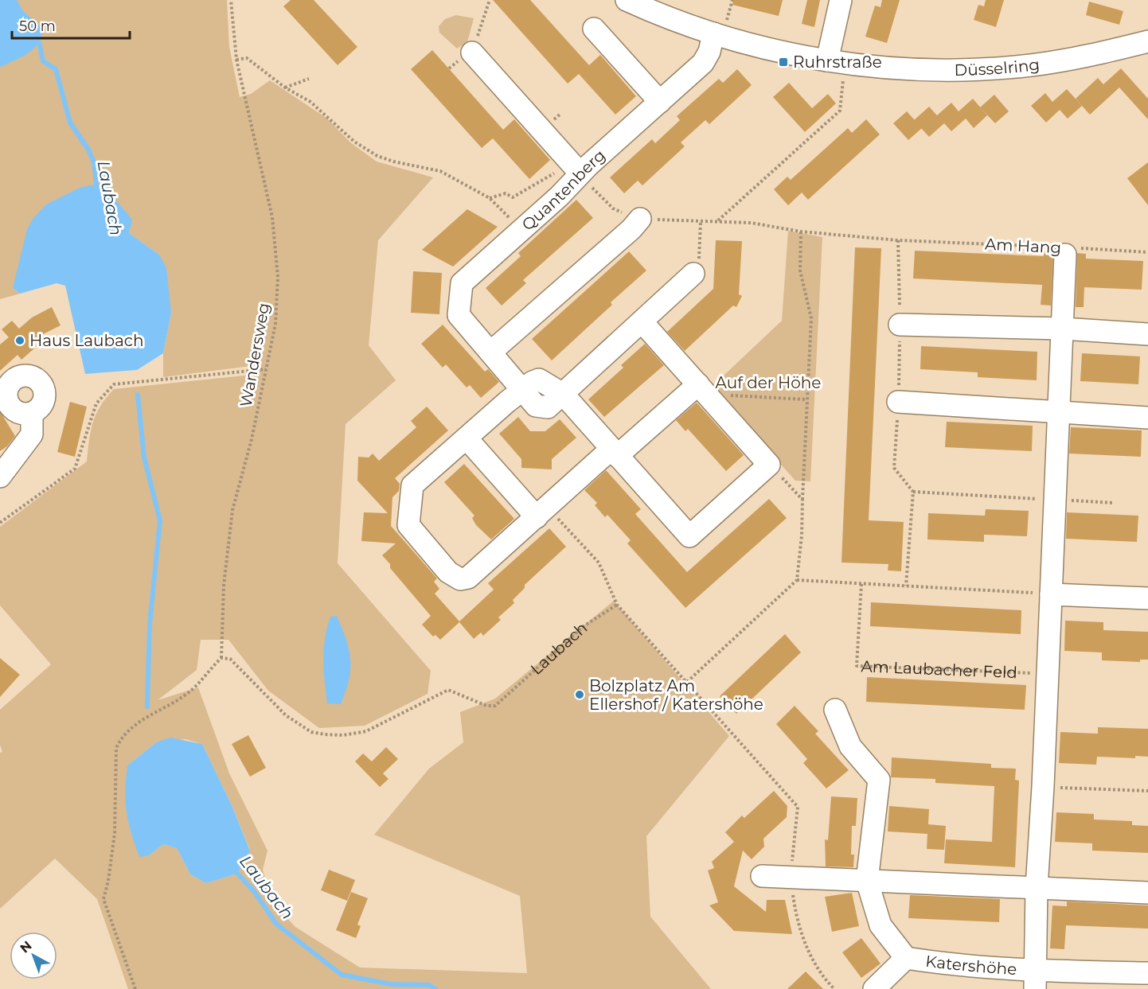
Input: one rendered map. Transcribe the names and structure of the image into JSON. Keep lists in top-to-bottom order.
{
  "streets": {
    "street": ["Düsselring", "Quantenberg", "Katershöhe"],
    "path": [
      "Am Hang",
      "Wandersweg",
      "Laubach",
      "Am Laubacher Feld"
    ]
  },
  "crossings": [
    ["Düsselring", "Quantenberg"],
    ["Wandersweg", "Laubach"]
  ],
  "water": ["Laubach"],
  "parks": ["Auf der Höhe"],
  "places": {
    "transit": ["Ruhrstraße"],
    "other": ["Haus Laubach", "Bolzplatz Am Ellershof / Katershöhe"]
  },
  "scale_bar": "50 m",
  "north": "top left"
}
